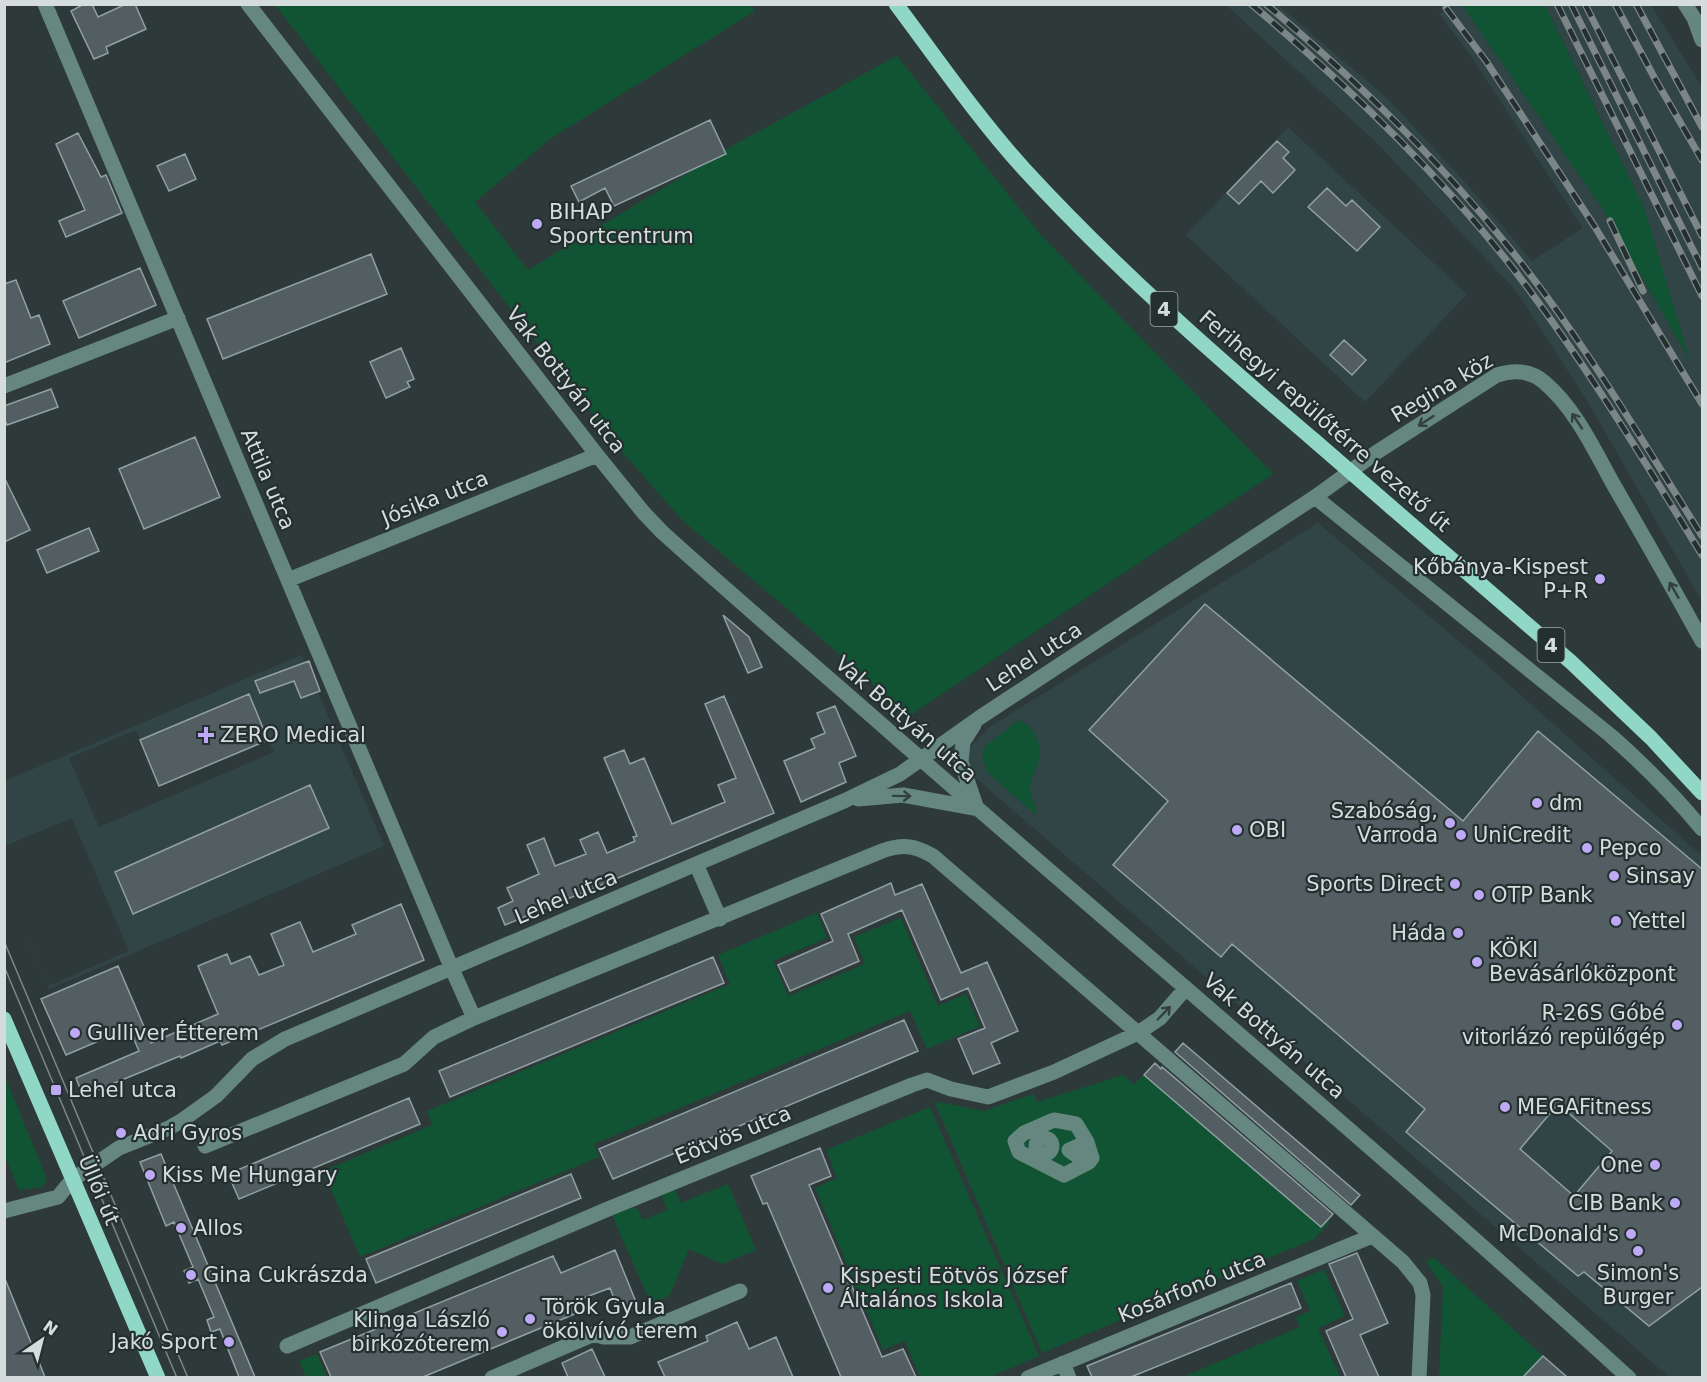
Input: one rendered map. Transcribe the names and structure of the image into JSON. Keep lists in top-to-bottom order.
{
  "streets": {
    "main road": ["4", "Ferihegyi repülőtérre vezető út", "Üllői út"],
    "street": [
      "Vak Bottyán utca",
      "Regina köz",
      "Attila utca",
      "Jósika utca",
      "Lehel utca",
      "Eötvös utca",
      "Kosárfonó utca"
    ]
  },
  "crossings": [
    ["Vak Bottyán utca", "Jósika utca"],
    ["Vak Bottyán utca", "Lehel utca"],
    ["Vak Bottyán utca", "Eötvös utca"],
    ["Regina köz", "Lehel utca"],
    ["Attila utca", "Jósika utca"],
    ["Attila utca", "Lehel utca"],
    ["Lehel utca", "Üllői út"]
  ],
  "places": {
    "other": [
      "BIHAP Sportcentrum",
      "Kőbánya-Kispest P+R",
      "dm",
      "Szabóság, Varroda",
      "OBI",
      "UniCredit",
      "Pepco",
      "Sinsay",
      "Sports Direct",
      "OTP Bank",
      "Yettel",
      "Háda",
      "KÖKI Bevásárlóközpont",
      "R-26S Góbé vitorlázó repülőgép",
      "Gulliver Étterem",
      "MEGAFitness",
      "Adri Gyros",
      "One",
      "Kiss Me Hungary",
      "CIB Bank",
      "Allos",
      "McDonald's",
      "Simon's Burger",
      "Gina Cukrászda",
      "Kispesti Eötvös József Általános Iskola",
      "Török Gyula ökölvívó terem",
      "Klinga László birkózóterem",
      "Jakó Sport"
    ],
    "health": ["ZERO Medical"],
    "transit": ["Lehel utca"]
  },
  "north": "top right"
}
